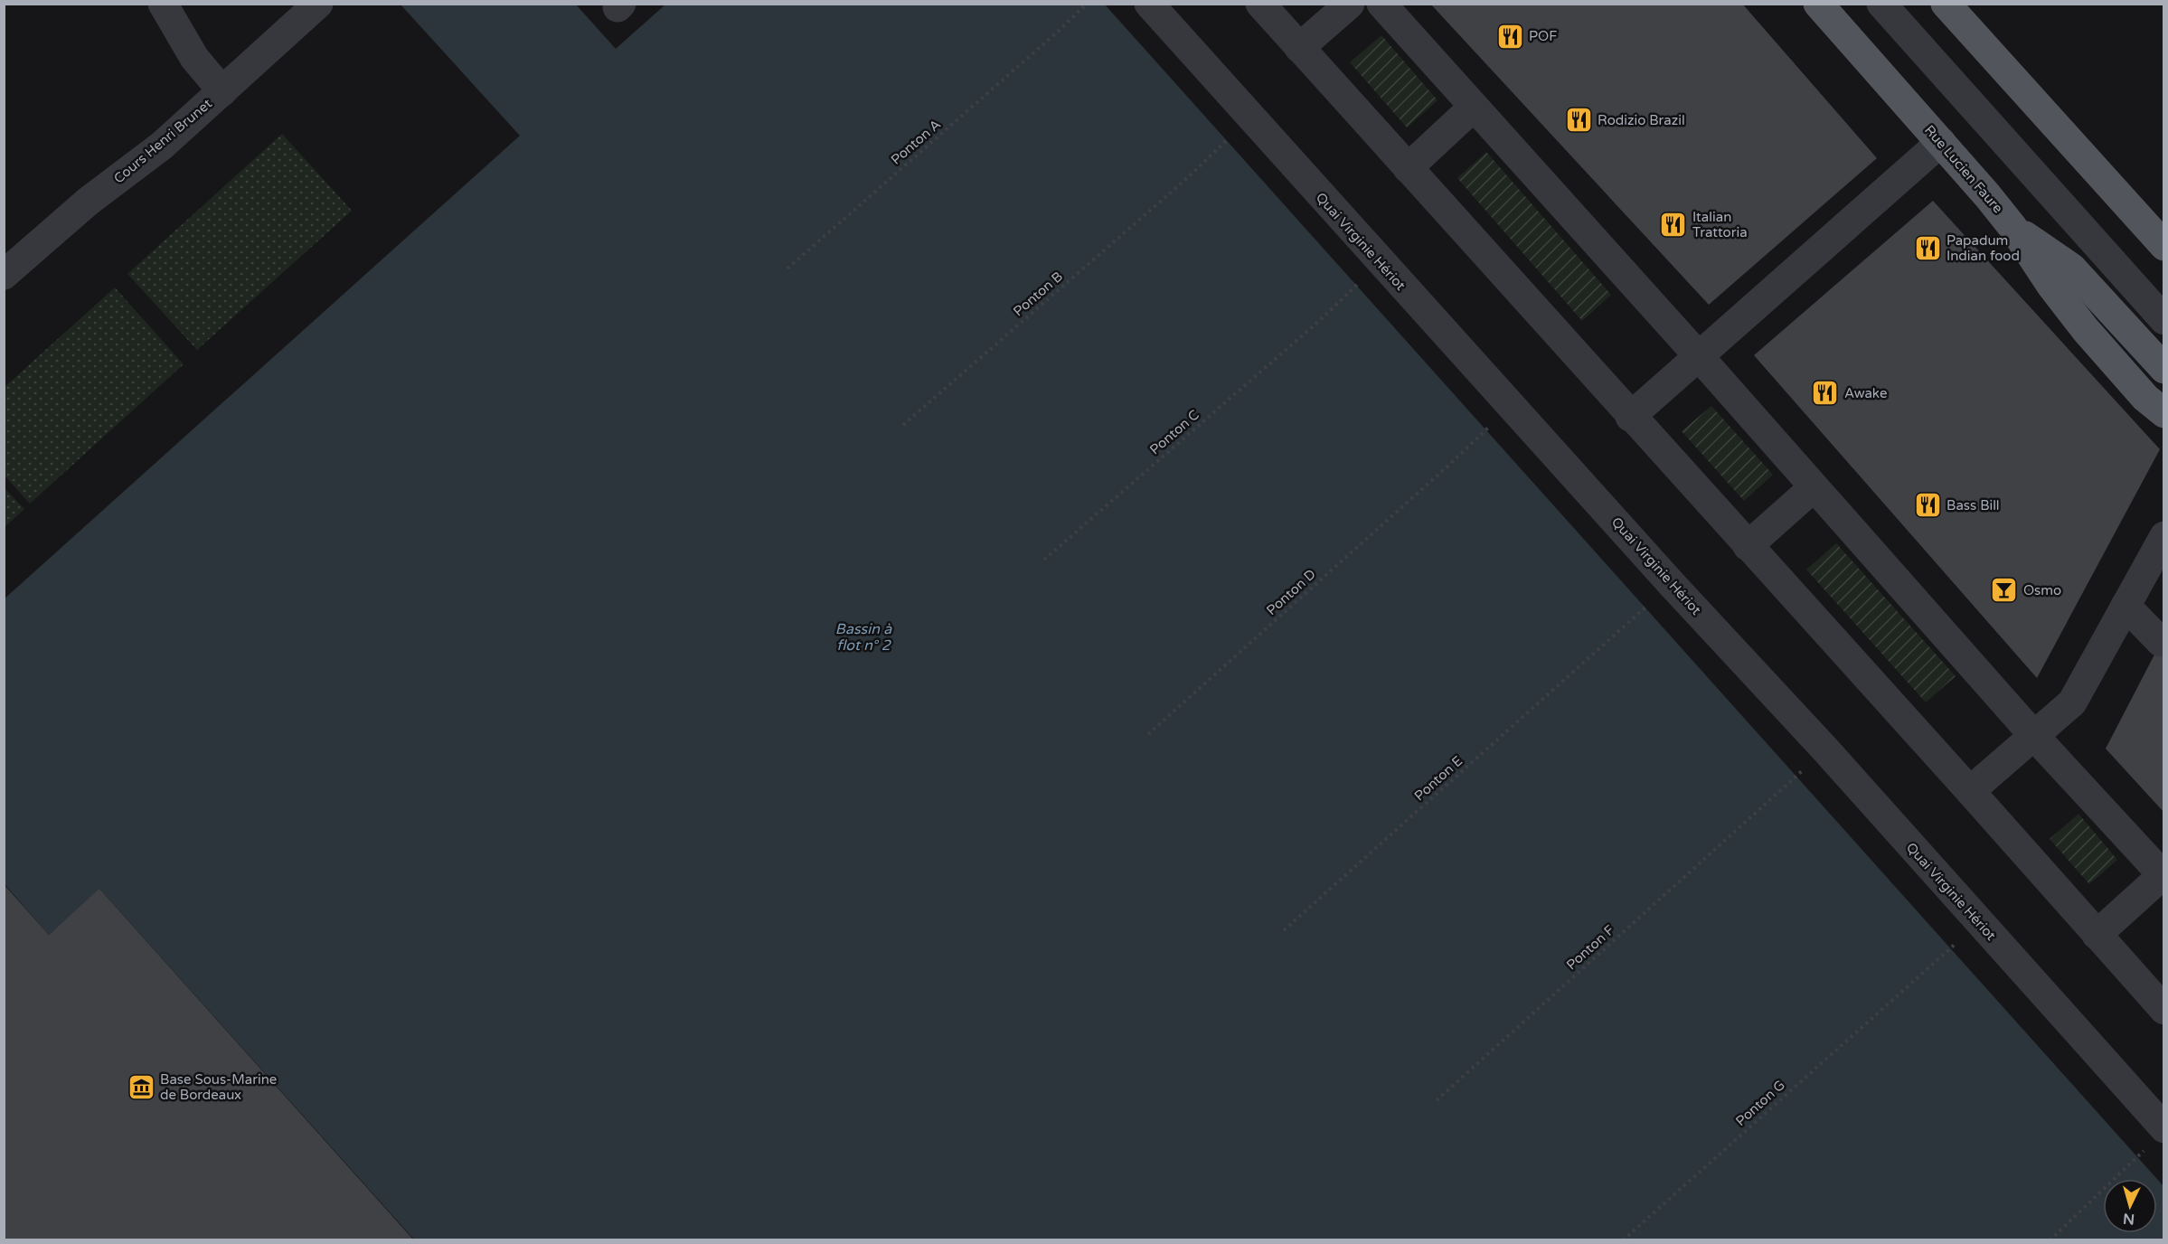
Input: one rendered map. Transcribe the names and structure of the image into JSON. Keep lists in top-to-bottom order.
{
  "streets": {
    "main road": ["Rue Lucien Faure"],
    "street": ["Cours Henri Brunet", "Quai Virginie Hériot"],
    "path": [
      "Ponton A",
      "Ponton B",
      "Ponton C",
      "Ponton D",
      "Ponton E",
      "Ponton F",
      "Ponton G"
    ]
  },
  "water": ["Bassin à flot n° 2"],
  "places": {
    "restaurant": [
      "POF",
      "Rodizio Brazil",
      "Italian Trattoria",
      "Papadum Indian food",
      "Awake",
      "Bass Bill"
    ],
    "bar": ["Osmo"],
    "museum": ["Base Sous-Marine de Bordeaux"]
  },
  "north": "bottom"
}
